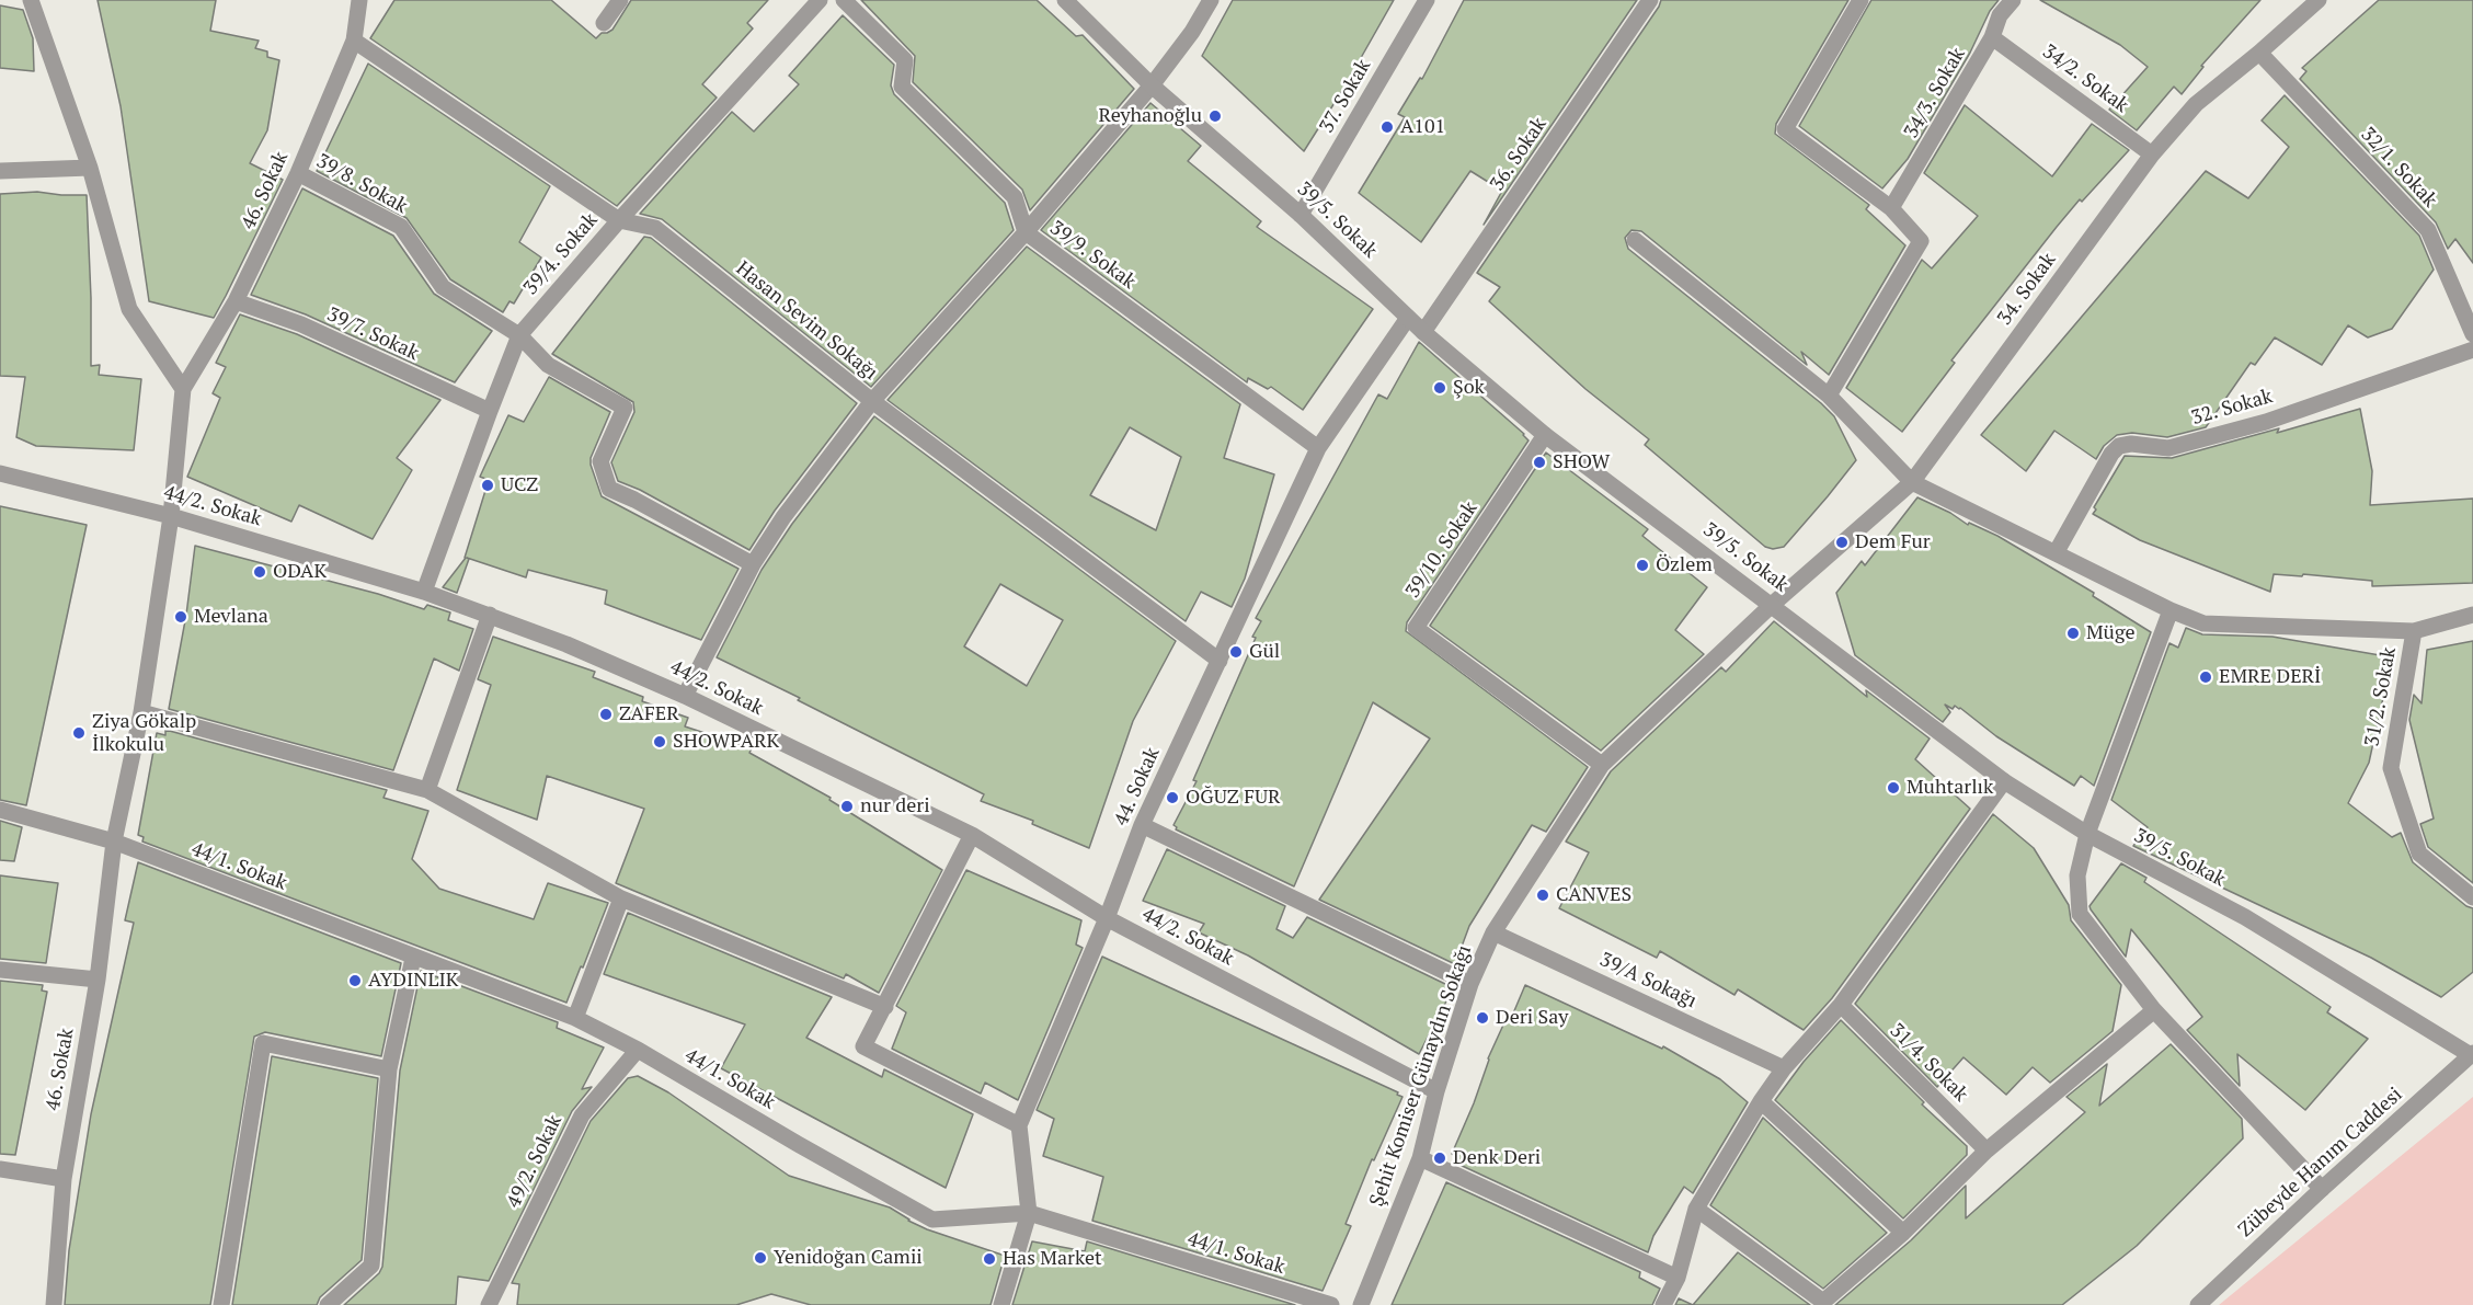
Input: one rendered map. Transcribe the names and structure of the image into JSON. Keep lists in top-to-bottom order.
{
  "streets": {
    "street": [
      "34/2. Sokak",
      "34/3. Sokak",
      "37. Sokak",
      "36. Sokak",
      "32/1. Sokak",
      "39/8. Sokak",
      "46. Sokak",
      "39/5. Sokak",
      "39/4. Sokak",
      "39/9. Sokak",
      "34. Sokak",
      "Hasan Sevim Sokağı",
      "39/7. Sokak",
      "32. Sokak",
      "44/2. Sokak",
      "39/10. Sokak",
      "31/2. Sokak",
      "44. Sokak",
      "44/1. Sokak",
      "39/A Sokağı",
      "31/4. Sokak",
      "Şehit Komiser Günaydın Sokağı",
      "49/2. Sokak",
      "Zübeyde Hanım Caddesi"
    ]
  },
  "crossings": [
    ["34/2. Sokak", "34/3. Sokak"],
    ["34/2. Sokak", "34. Sokak"],
    ["37. Sokak", "39/5. Sokak"],
    ["36. Sokak", "39/5. Sokak"],
    ["32/1. Sokak", "34. Sokak"],
    ["39/8. Sokak", "46. Sokak"],
    ["39/8. Sokak", "39/4. Sokak"],
    ["46. Sokak", "Hasan Sevim Sokağı"],
    ["46. Sokak", "39/7. Sokak"],
    ["46. Sokak", "44/2. Sokak"],
    ["46. Sokak", "44/1. Sokak"],
    ["39/5. Sokak", "34. Sokak"],
    ["39/5. Sokak", "39/10. Sokak"],
    ["39/5. Sokak", "44. Sokak"],
    ["39/5. Sokak", "Şehit Komiser Günaydın Sokağı"],
    ["39/5. Sokak", "Zübeyde Hanım Caddesi"],
    ["39/4. Sokak", "Hasan Sevim Sokağı"],
    ["39/4. Sokak", "39/7. Sokak"],
    ["39/4. Sokak", "44/2. Sokak"],
    ["39/9. Sokak", "44. Sokak"],
    ["34. Sokak", "Şehit Komiser Günaydın Sokağı"],
    ["Hasan Sevim Sokağı", "44. Sokak"],
    ["44/2. Sokak", "44. Sokak"],
    ["44/2. Sokak", "Şehit Komiser Günaydın Sokağı"],
    ["39/10. Sokak", "Şehit Komiser Günaydın Sokağı"],
    ["44. Sokak", "44/1. Sokak"],
    ["44/1. Sokak", "49/2. Sokak"],
    ["39/A Sokağı", "Şehit Komiser Günaydın Sokağı"]
  ],
  "places": [
    "Reyhanoğlu",
    "A101",
    "Şok",
    "SHOW",
    "UCZ",
    "Dem Fur",
    "Özlem",
    "ODAK",
    "Mevlana",
    "Müge",
    "Gül",
    "EMRE DERİ",
    "ZAFER",
    "Ziya Gökalp İlkokulu",
    "SHOWPARK",
    "Muhtarlık",
    "OĞUZ FUR",
    "nur deri",
    "CANVES",
    "AYDINLIK",
    "Deri Say",
    "Denk Deri",
    "Yenidoğan Camii",
    "Has Market"
  ]
}
